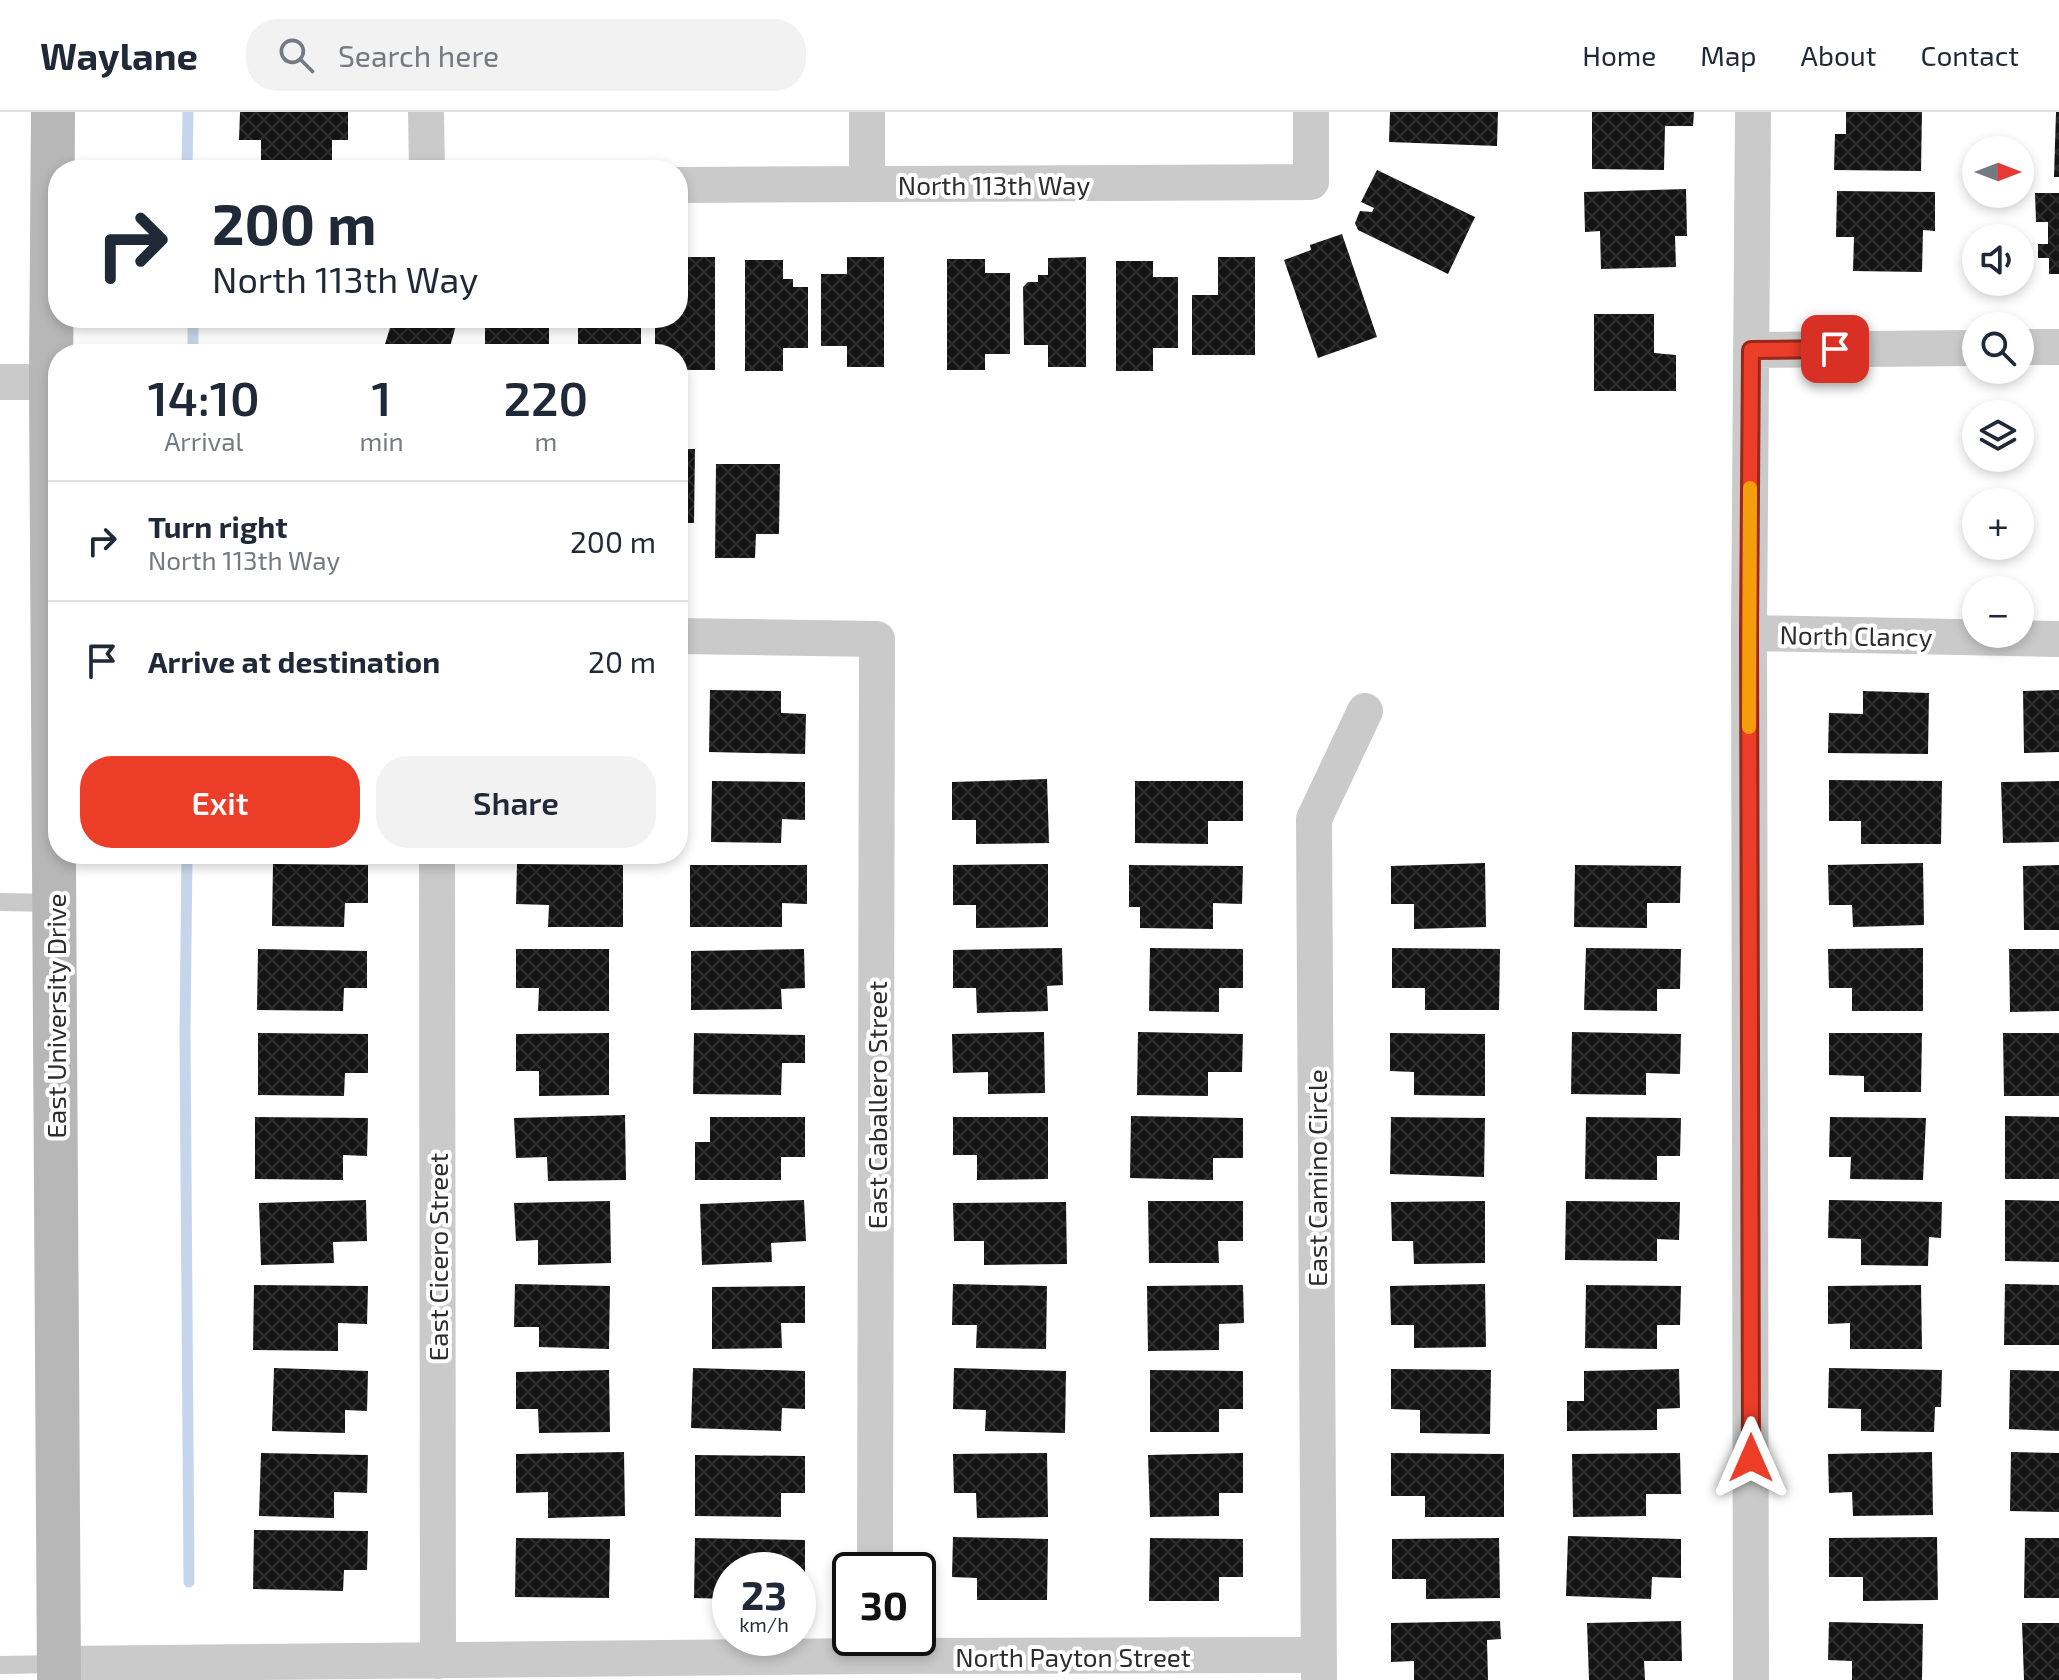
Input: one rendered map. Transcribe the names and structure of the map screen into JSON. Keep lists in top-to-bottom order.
{
  "streets": {
    "main road": ["East University Drive"],
    "street": [
      "North 113th Way",
      "North Clancy",
      "East Caballero Street",
      "East Camino Circle",
      "East Cicero Street",
      "North Payton Street"
    ]
  },
  "crossings": [
    ["East University Drive", "North Payton Street"],
    ["East Camino Circle", "North Payton Street"],
    ["East Cicero Street", "North Payton Street"]
  ],
  "north": "right",
  "page": {
    "header": "Waylane",
    "search": "Search here",
    "nav": [
      "Home",
      "Map",
      "About",
      "Contact"
    ],
    "map_buttons": ["+", "−"],
    "turn": ["200 m", "North 113th Way"],
    "eta": [
      "14:10",
      "Arrival",
      "1",
      "min",
      "220",
      "m"
    ],
    "list": [
      {
        "name": "Turn right",
        "note": "North 113th Way",
        "value": "200 m"
      },
      {
        "name": "Arrive at destination",
        "value": "20 m"
      }
    ],
    "buttons": ["Exit", "Share"],
    "speed": "23 km/h",
    "limit": "30"
  }
}
